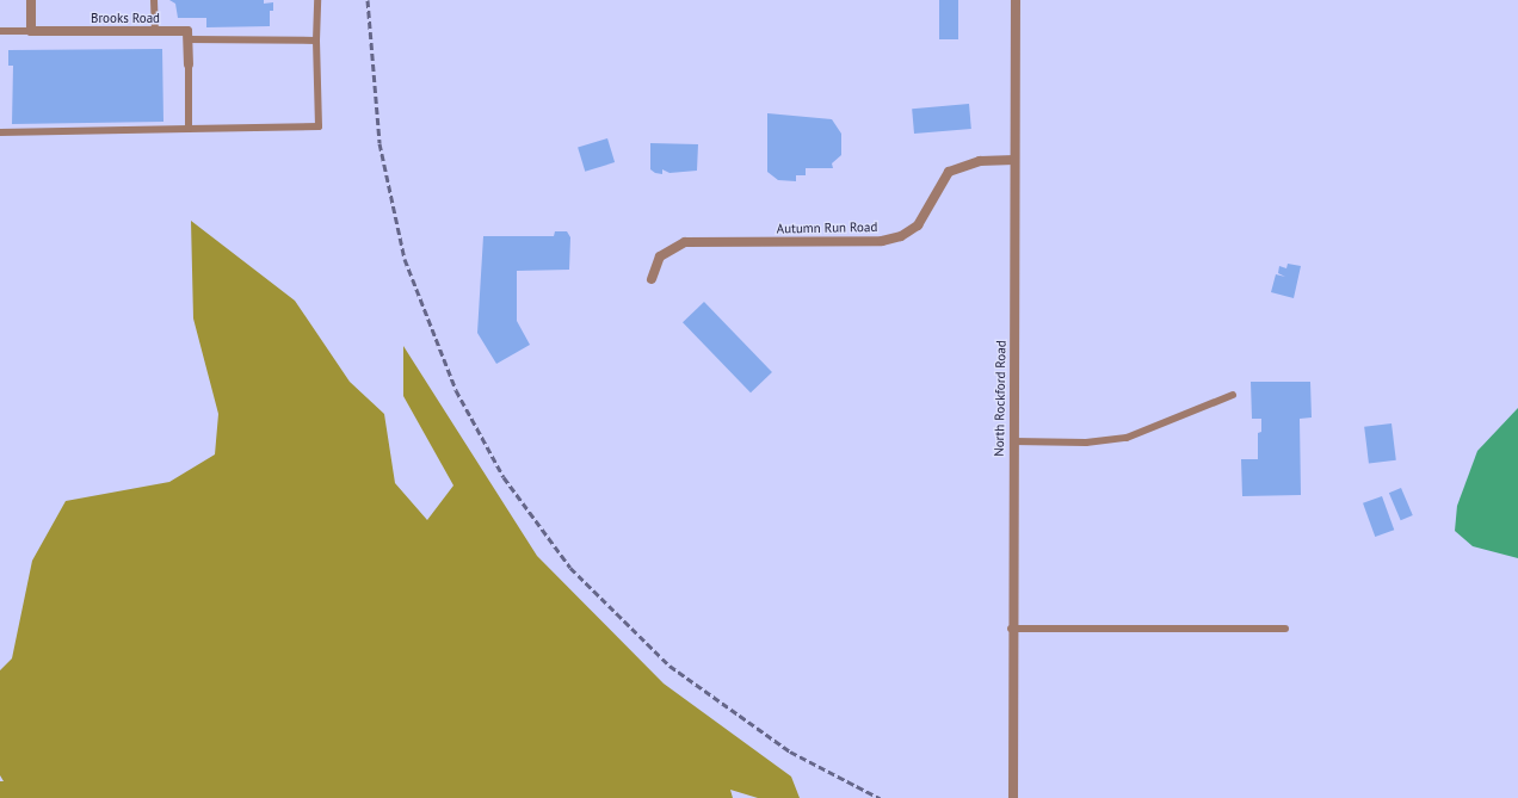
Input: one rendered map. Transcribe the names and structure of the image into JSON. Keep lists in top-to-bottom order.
{
  "streets": {
    "street": ["Brooks Road", "Autumn Run Road", "North Rockford Road"]
  },
  "crossings": [
    ["Autumn Run Road", "North Rockford Road"]
  ]
}
